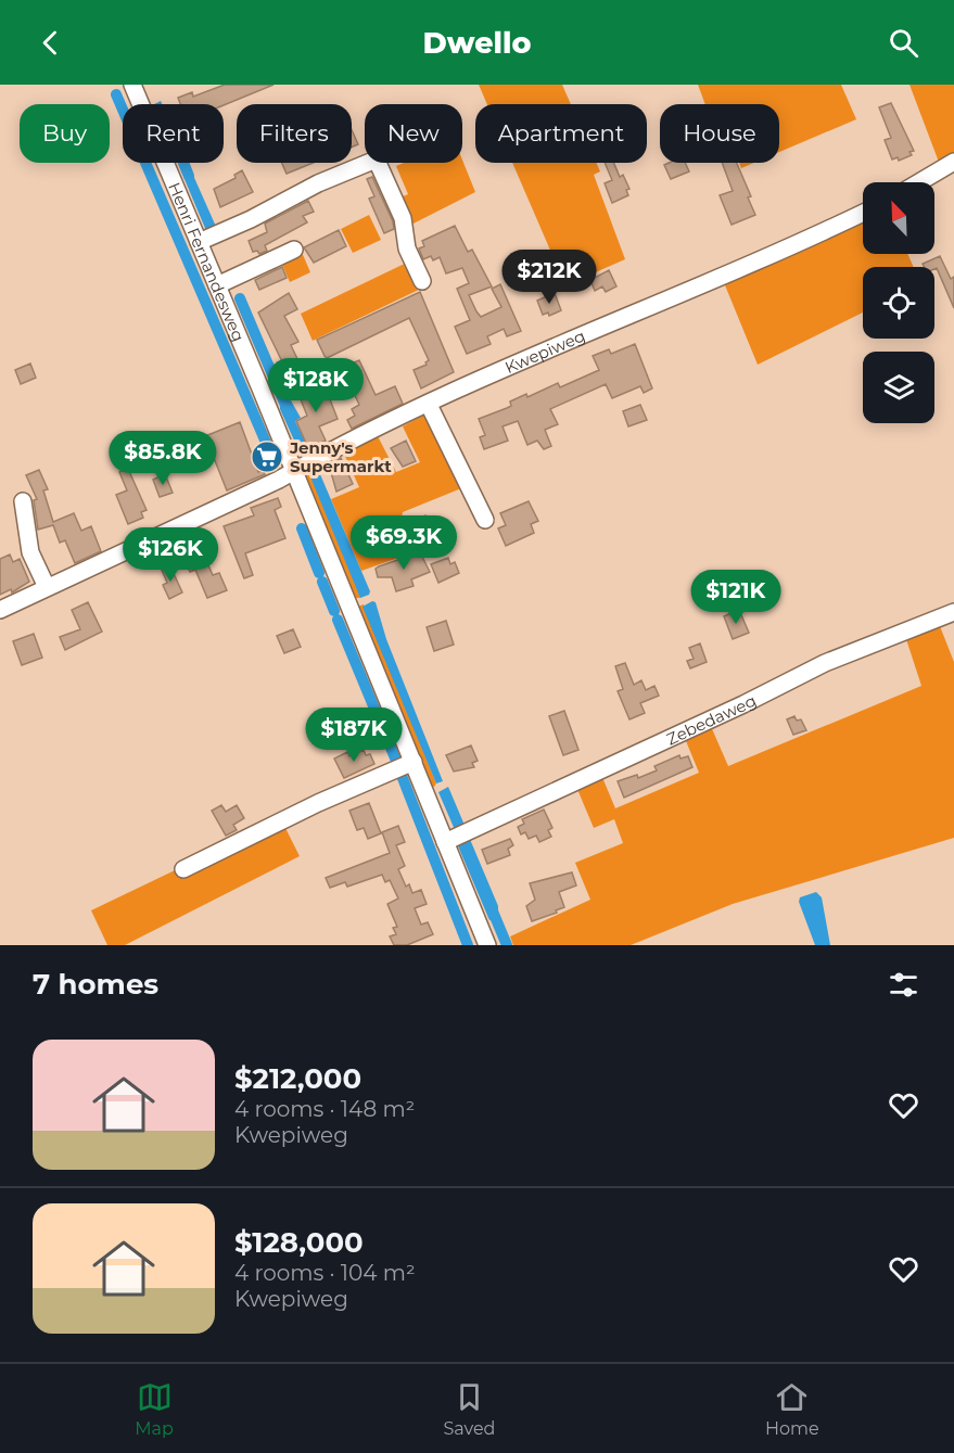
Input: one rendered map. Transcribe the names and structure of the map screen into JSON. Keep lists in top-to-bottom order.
{
  "streets": {
    "street": ["Henri Fernandesweg", "Kwepiweg", "Zebedaweg"]
  },
  "crossings": [
    ["Henri Fernandesweg", "Kwepiweg"],
    ["Henri Fernandesweg", "Zebedaweg"]
  ],
  "places": {
    "supermarket": ["Jenny's Supermarkt"]
  },
  "north": "top left",
  "page": {
    "header": "Dwello",
    "chip": [
      "Buy",
      "Rent",
      "Filters",
      "New",
      "Apartment",
      "House"
    ],
    "price": [
      "$212K",
      "$128K",
      "$85.8K",
      "$69.3K",
      "$126K",
      "$121K",
      "$187K"
    ],
    "heading": "7 homes",
    "list": [
      {
        "name": "$212,000",
        "note": "4 rooms · 148 m² · Kwepiweg"
      },
      {
        "name": "$128,000",
        "note": "4 rooms · 104 m² · Kwepiweg"
      }
    ],
    "tabs": ["Map", "Saved", "Home"]
  }
}
